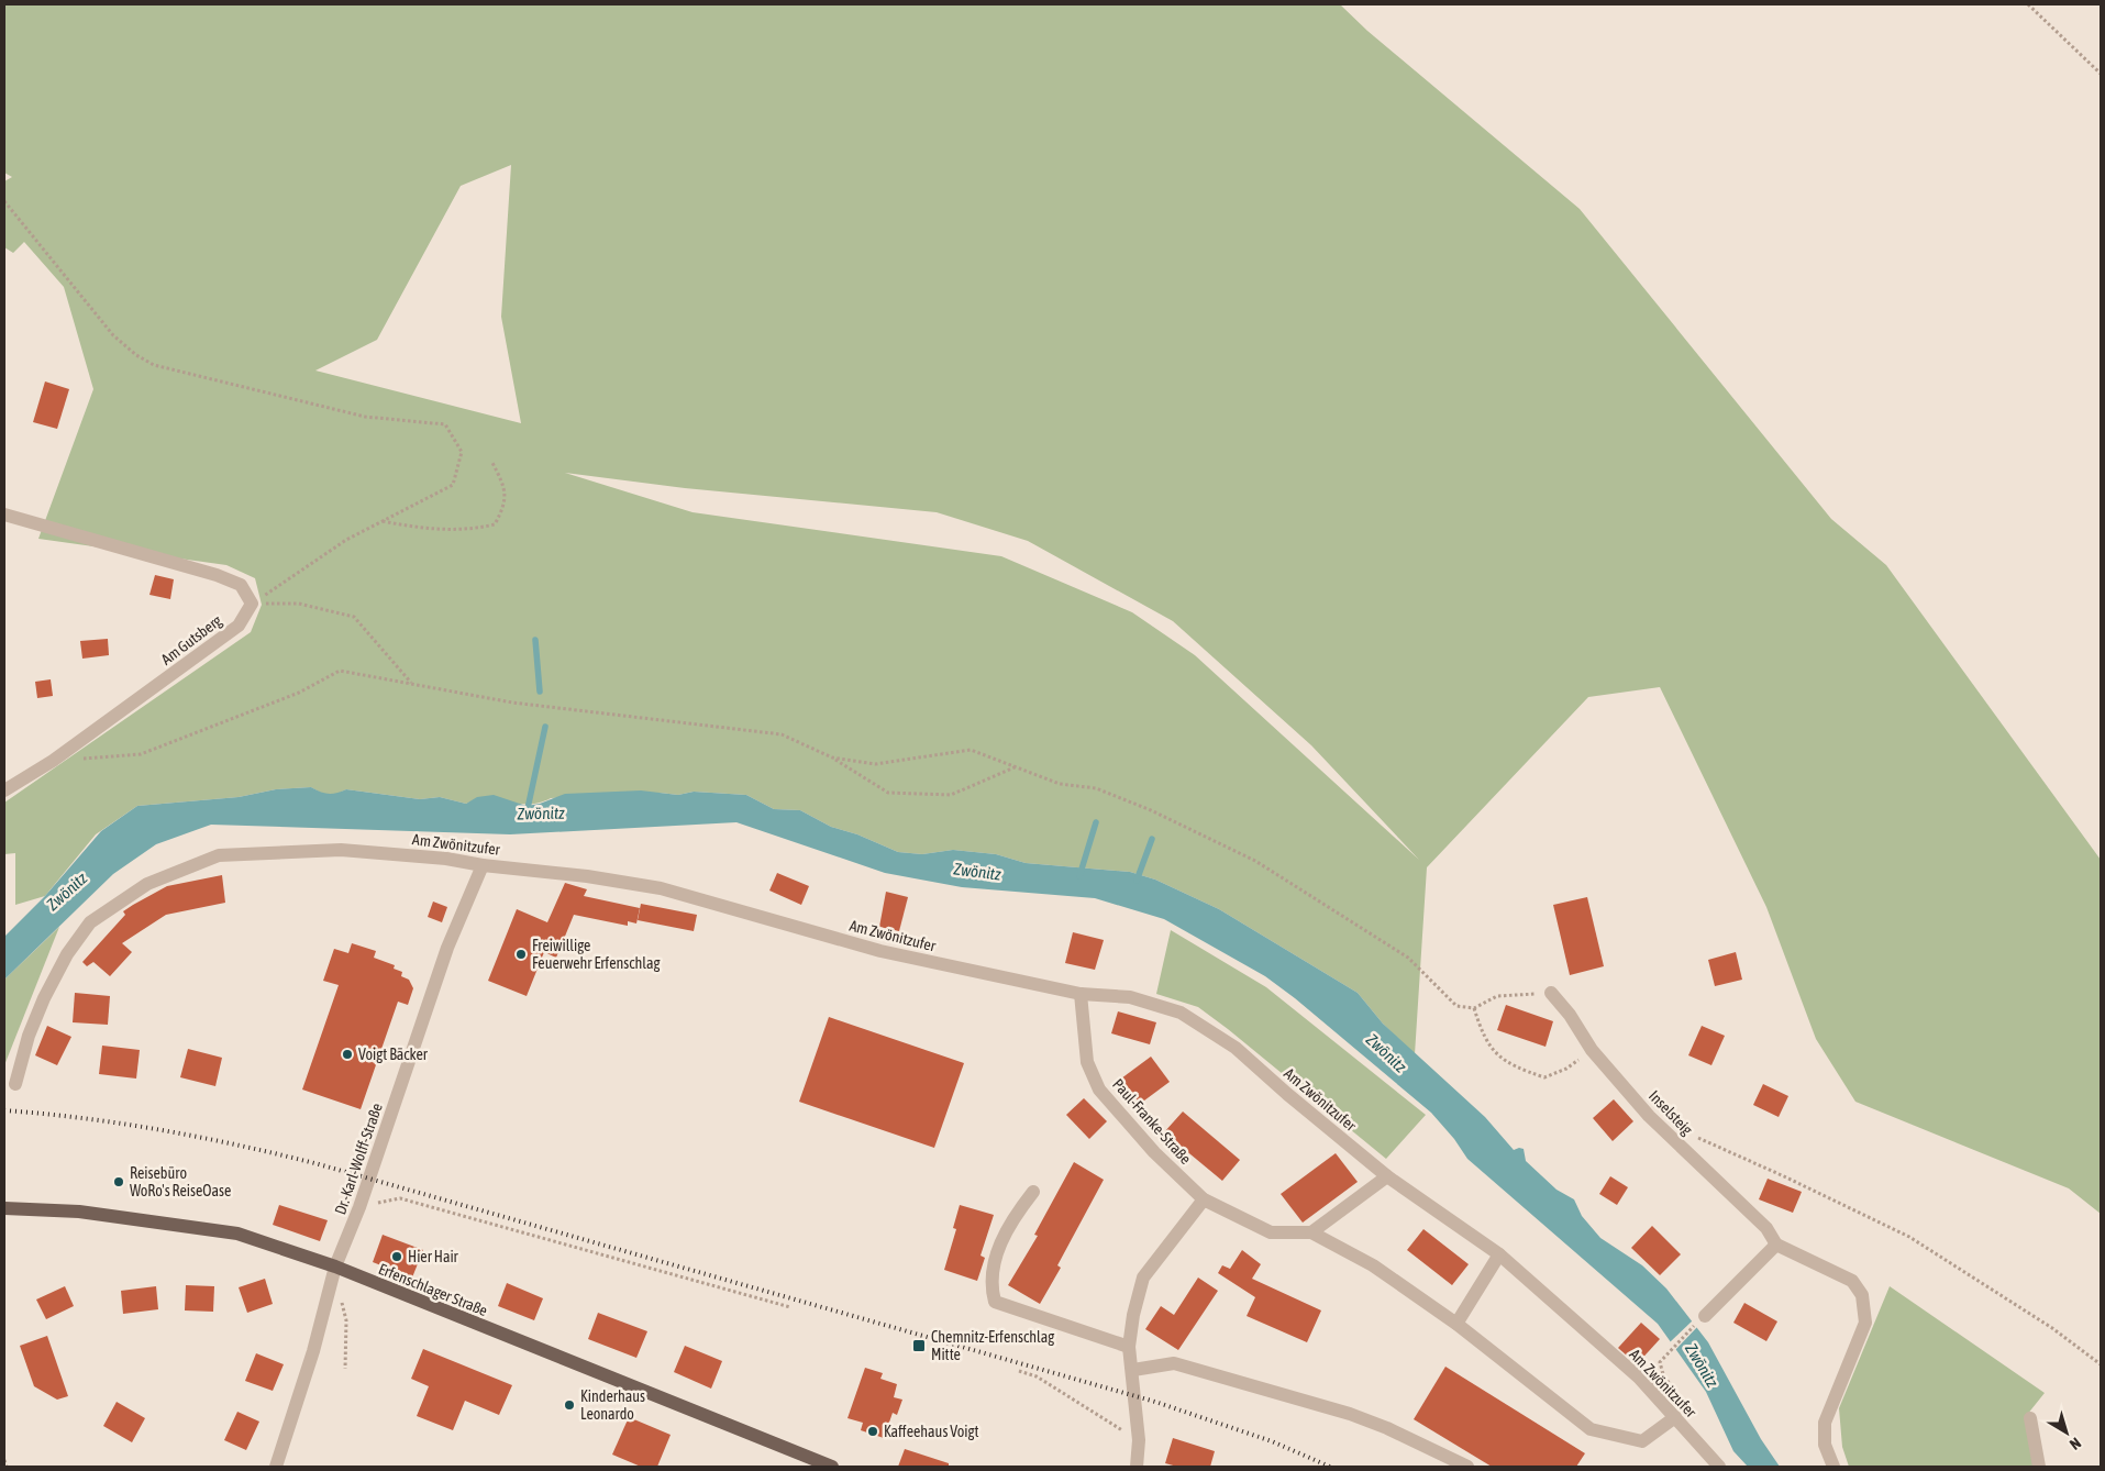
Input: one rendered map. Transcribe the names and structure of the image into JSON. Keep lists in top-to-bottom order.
{
  "streets": {
    "main road": ["Erfenschlager Straße"],
    "street": [
      "Am Gutsberg",
      "Am Zwönitzufer",
      "Inselsteig",
      "Paul-Franke-Straße",
      "Dr.-Karl-Wolff-Straße"
    ]
  },
  "crossings": [
    ["Am Zwönitzufer", "Paul-Franke-Straße"],
    ["Am Zwönitzufer", "Dr.-Karl-Wolff-Straße"],
    ["Dr.-Karl-Wolff-Straße", "Erfenschlager Straße"]
  ],
  "water": ["Zwönitz"],
  "places": {
    "other": [
      "Freiwillige Feuerwehr Erfenschlag",
      "Voigt Bäcker",
      "Reisebüro WoRo's ReiseOase",
      "Hier Hair",
      "Kinderhaus Leonardo",
      "Kaffeehaus Voigt"
    ],
    "transit": ["Chemnitz-Erfenschlag Mitte"]
  },
  "north": "bottom right"
}
